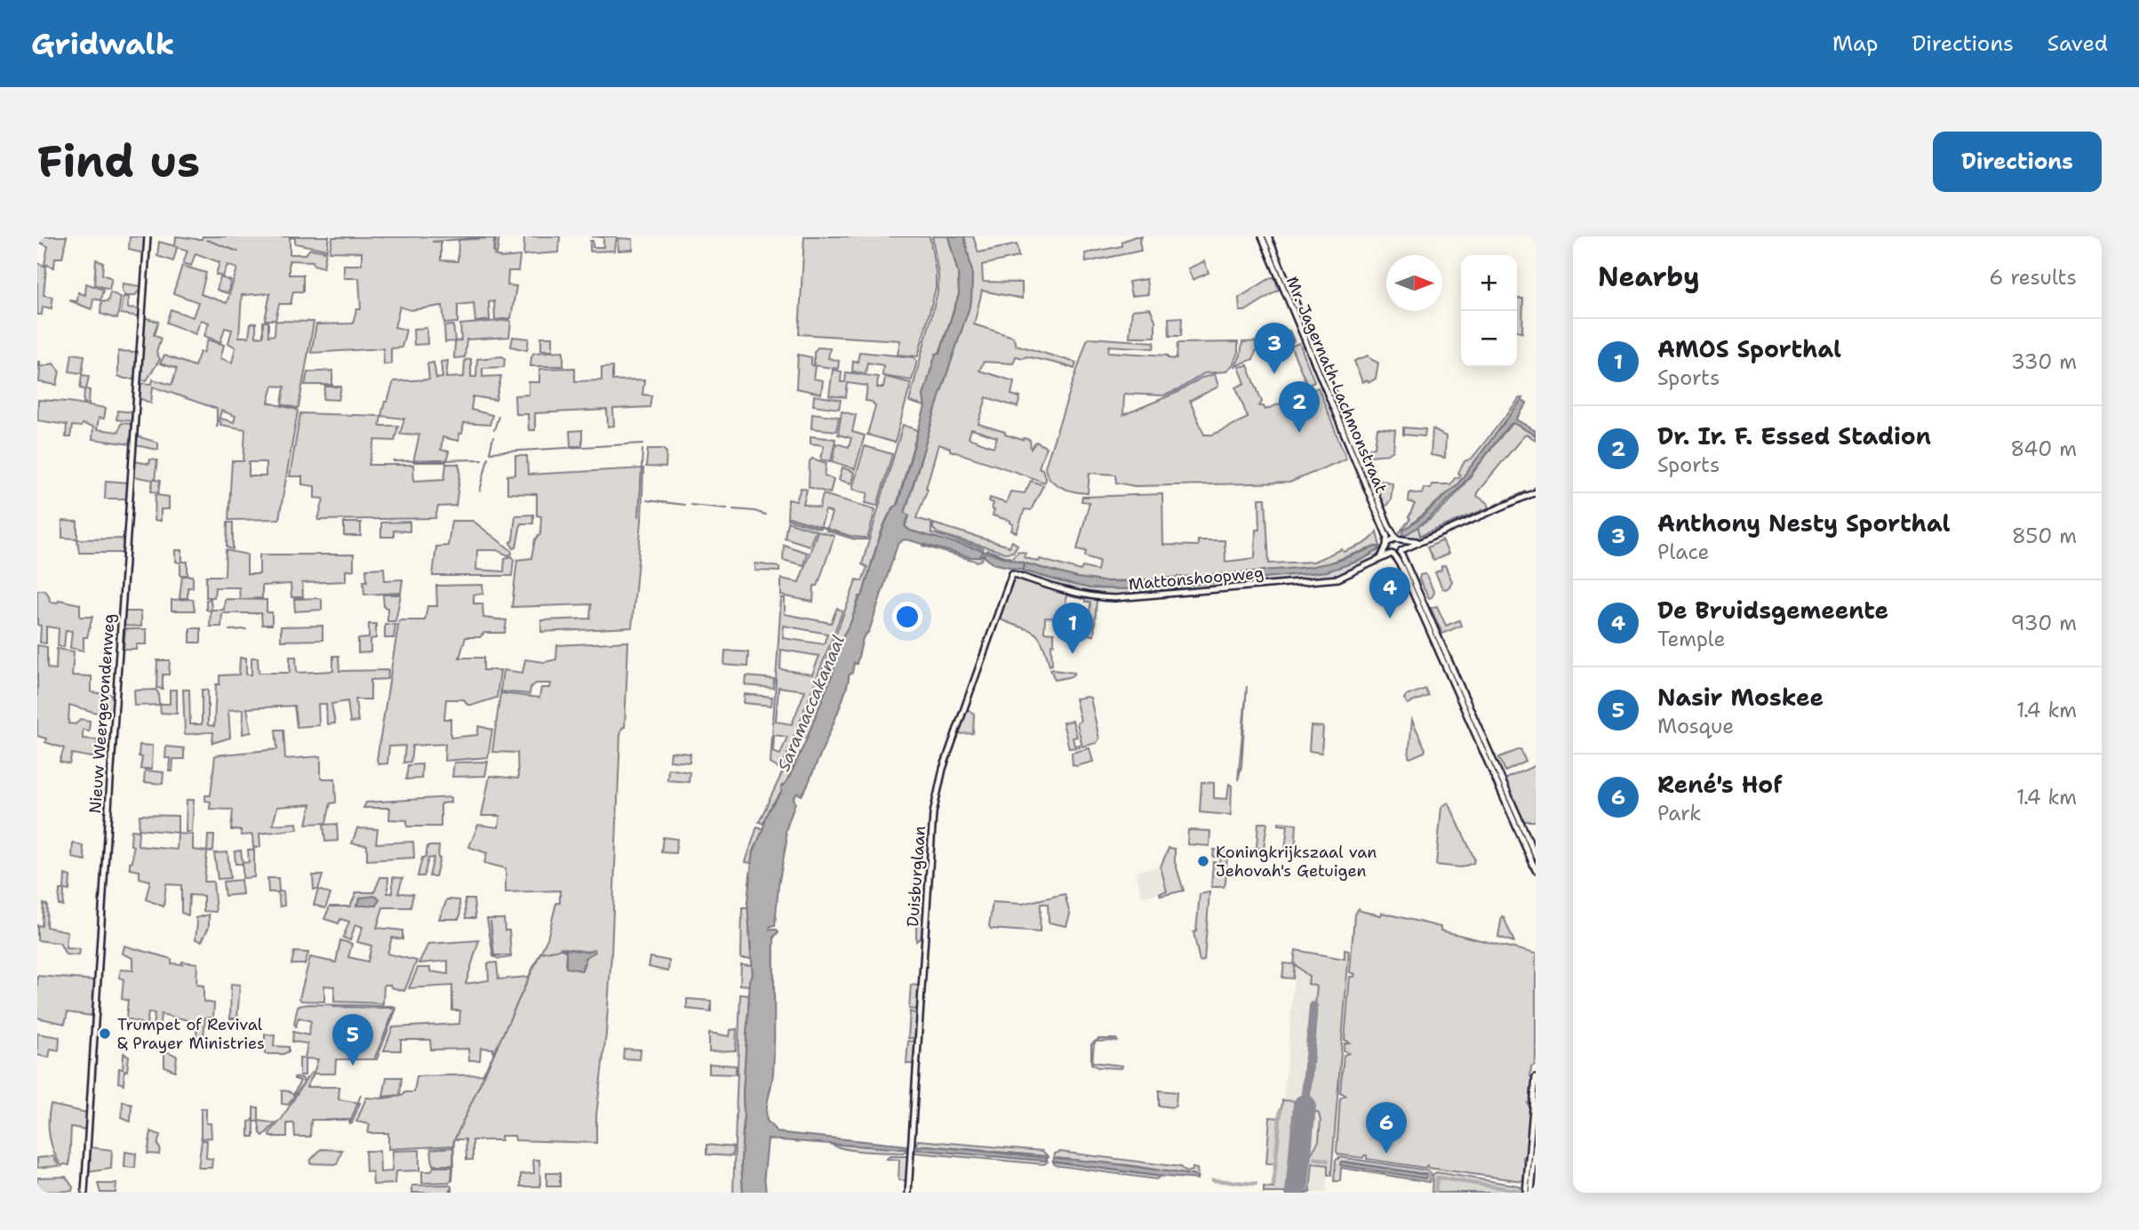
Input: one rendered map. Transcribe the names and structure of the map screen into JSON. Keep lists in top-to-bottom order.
{
  "streets": {
    "street": [
      "Mr. Jagernath Lachmonstraat",
      "Mattonshoopweg",
      "Nieuw Weergevondenweg",
      "Duisburglaan"
    ]
  },
  "crossings": [
    ["Mr. Jagernath Lachmonstraat", "Mattonshoopweg"],
    ["Mattonshoopweg", "Duisburglaan"]
  ],
  "water": ["Saramaccakanaal"],
  "places": ["Koningkrijkszaal van Jehovah's Getuigen", "Trumpet of Revival & Prayer Ministries"],
  "north": "right",
  "page": {
    "header": "Gridwalk",
    "nav": ["Map", "Directions", "Saved"],
    "buttons": "Directions",
    "title": "Find us",
    "heading": ["Nearby", "6 results"],
    "map_buttons": ["+", "−"],
    "list": [
      {
        "mark": "1",
        "name": "AMOS Sporthal",
        "note": "Sports",
        "value": "330 m"
      },
      {
        "mark": "2",
        "name": "Dr. Ir. F. Essed Stadion",
        "note": "Sports",
        "value": "840 m"
      },
      {
        "mark": "3",
        "name": "Anthony Nesty Sporthal",
        "note": "Place",
        "value": "850 m"
      },
      {
        "mark": "4",
        "name": "De Bruidsgemeente",
        "note": "Temple",
        "value": "930 m"
      },
      {
        "mark": "5",
        "name": "Nasir Moskee",
        "note": "Mosque",
        "value": "1.4 km"
      },
      {
        "mark": "6",
        "name": "René's Hof",
        "note": "Park",
        "value": "1.4 km"
      }
    ],
    "pins": [
      "3",
      "2",
      "4",
      "1",
      "5",
      "6"
    ]
  }
}
